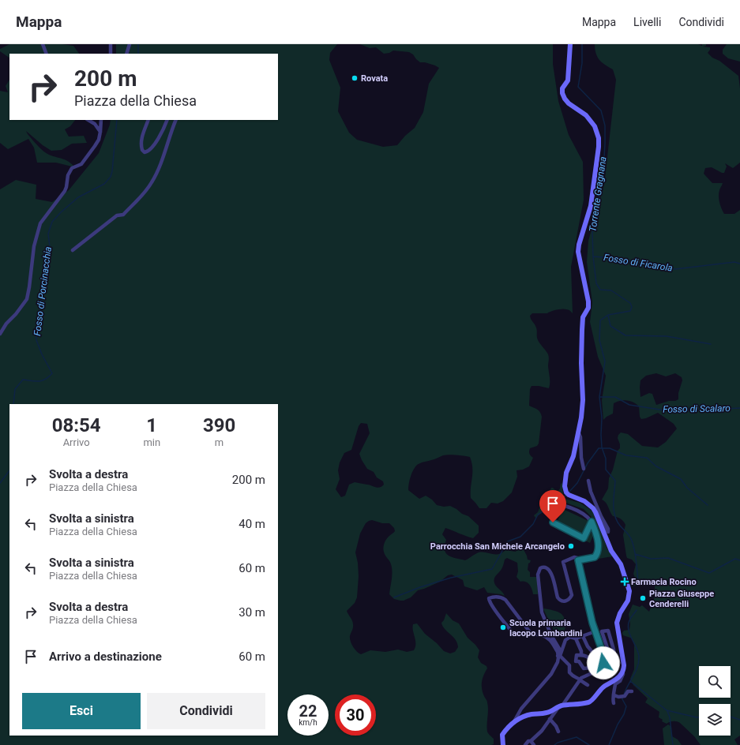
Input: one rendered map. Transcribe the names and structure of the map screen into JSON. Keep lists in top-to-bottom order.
{
  "water": [
    "Torrente Gragnana",
    "Fosso di Ficarola",
    "Fosso di Porcinacchia",
    "Fosso di Scalaro"
  ],
  "places": {
    "other": [
      "Rovata",
      "Parrocchia San Michele Arcangelo",
      "Piazza Giuseppe Cenderelli",
      "Scuola primaria Iacopo Lombardini"
    ],
    "health": ["Farmacia Rocino"]
  },
  "page": {
    "header": "Mappa",
    "nav": ["Mappa", "Livelli", "Condividi"],
    "turn": ["200 m", "Piazza della Chiesa"],
    "eta": [
      "08:54",
      "Arrivo",
      "1",
      "min",
      "390",
      "m"
    ],
    "list": [
      {
        "name": "Svolta a destra",
        "note": "Piazza della Chiesa",
        "value": "200 m"
      },
      {
        "name": "Svolta a sinistra",
        "note": "Piazza della Chiesa",
        "value": "40 m"
      },
      {
        "name": "Svolta a sinistra",
        "note": "Piazza della Chiesa",
        "value": "60 m"
      },
      {
        "name": "Svolta a destra",
        "note": "Piazza della Chiesa",
        "value": "30 m"
      },
      {
        "name": "Arrivo a destinazione",
        "value": "60 m"
      }
    ],
    "buttons": ["Esci", "Condividi"],
    "speed": "22 km/h",
    "limit": "30"
  }
}
